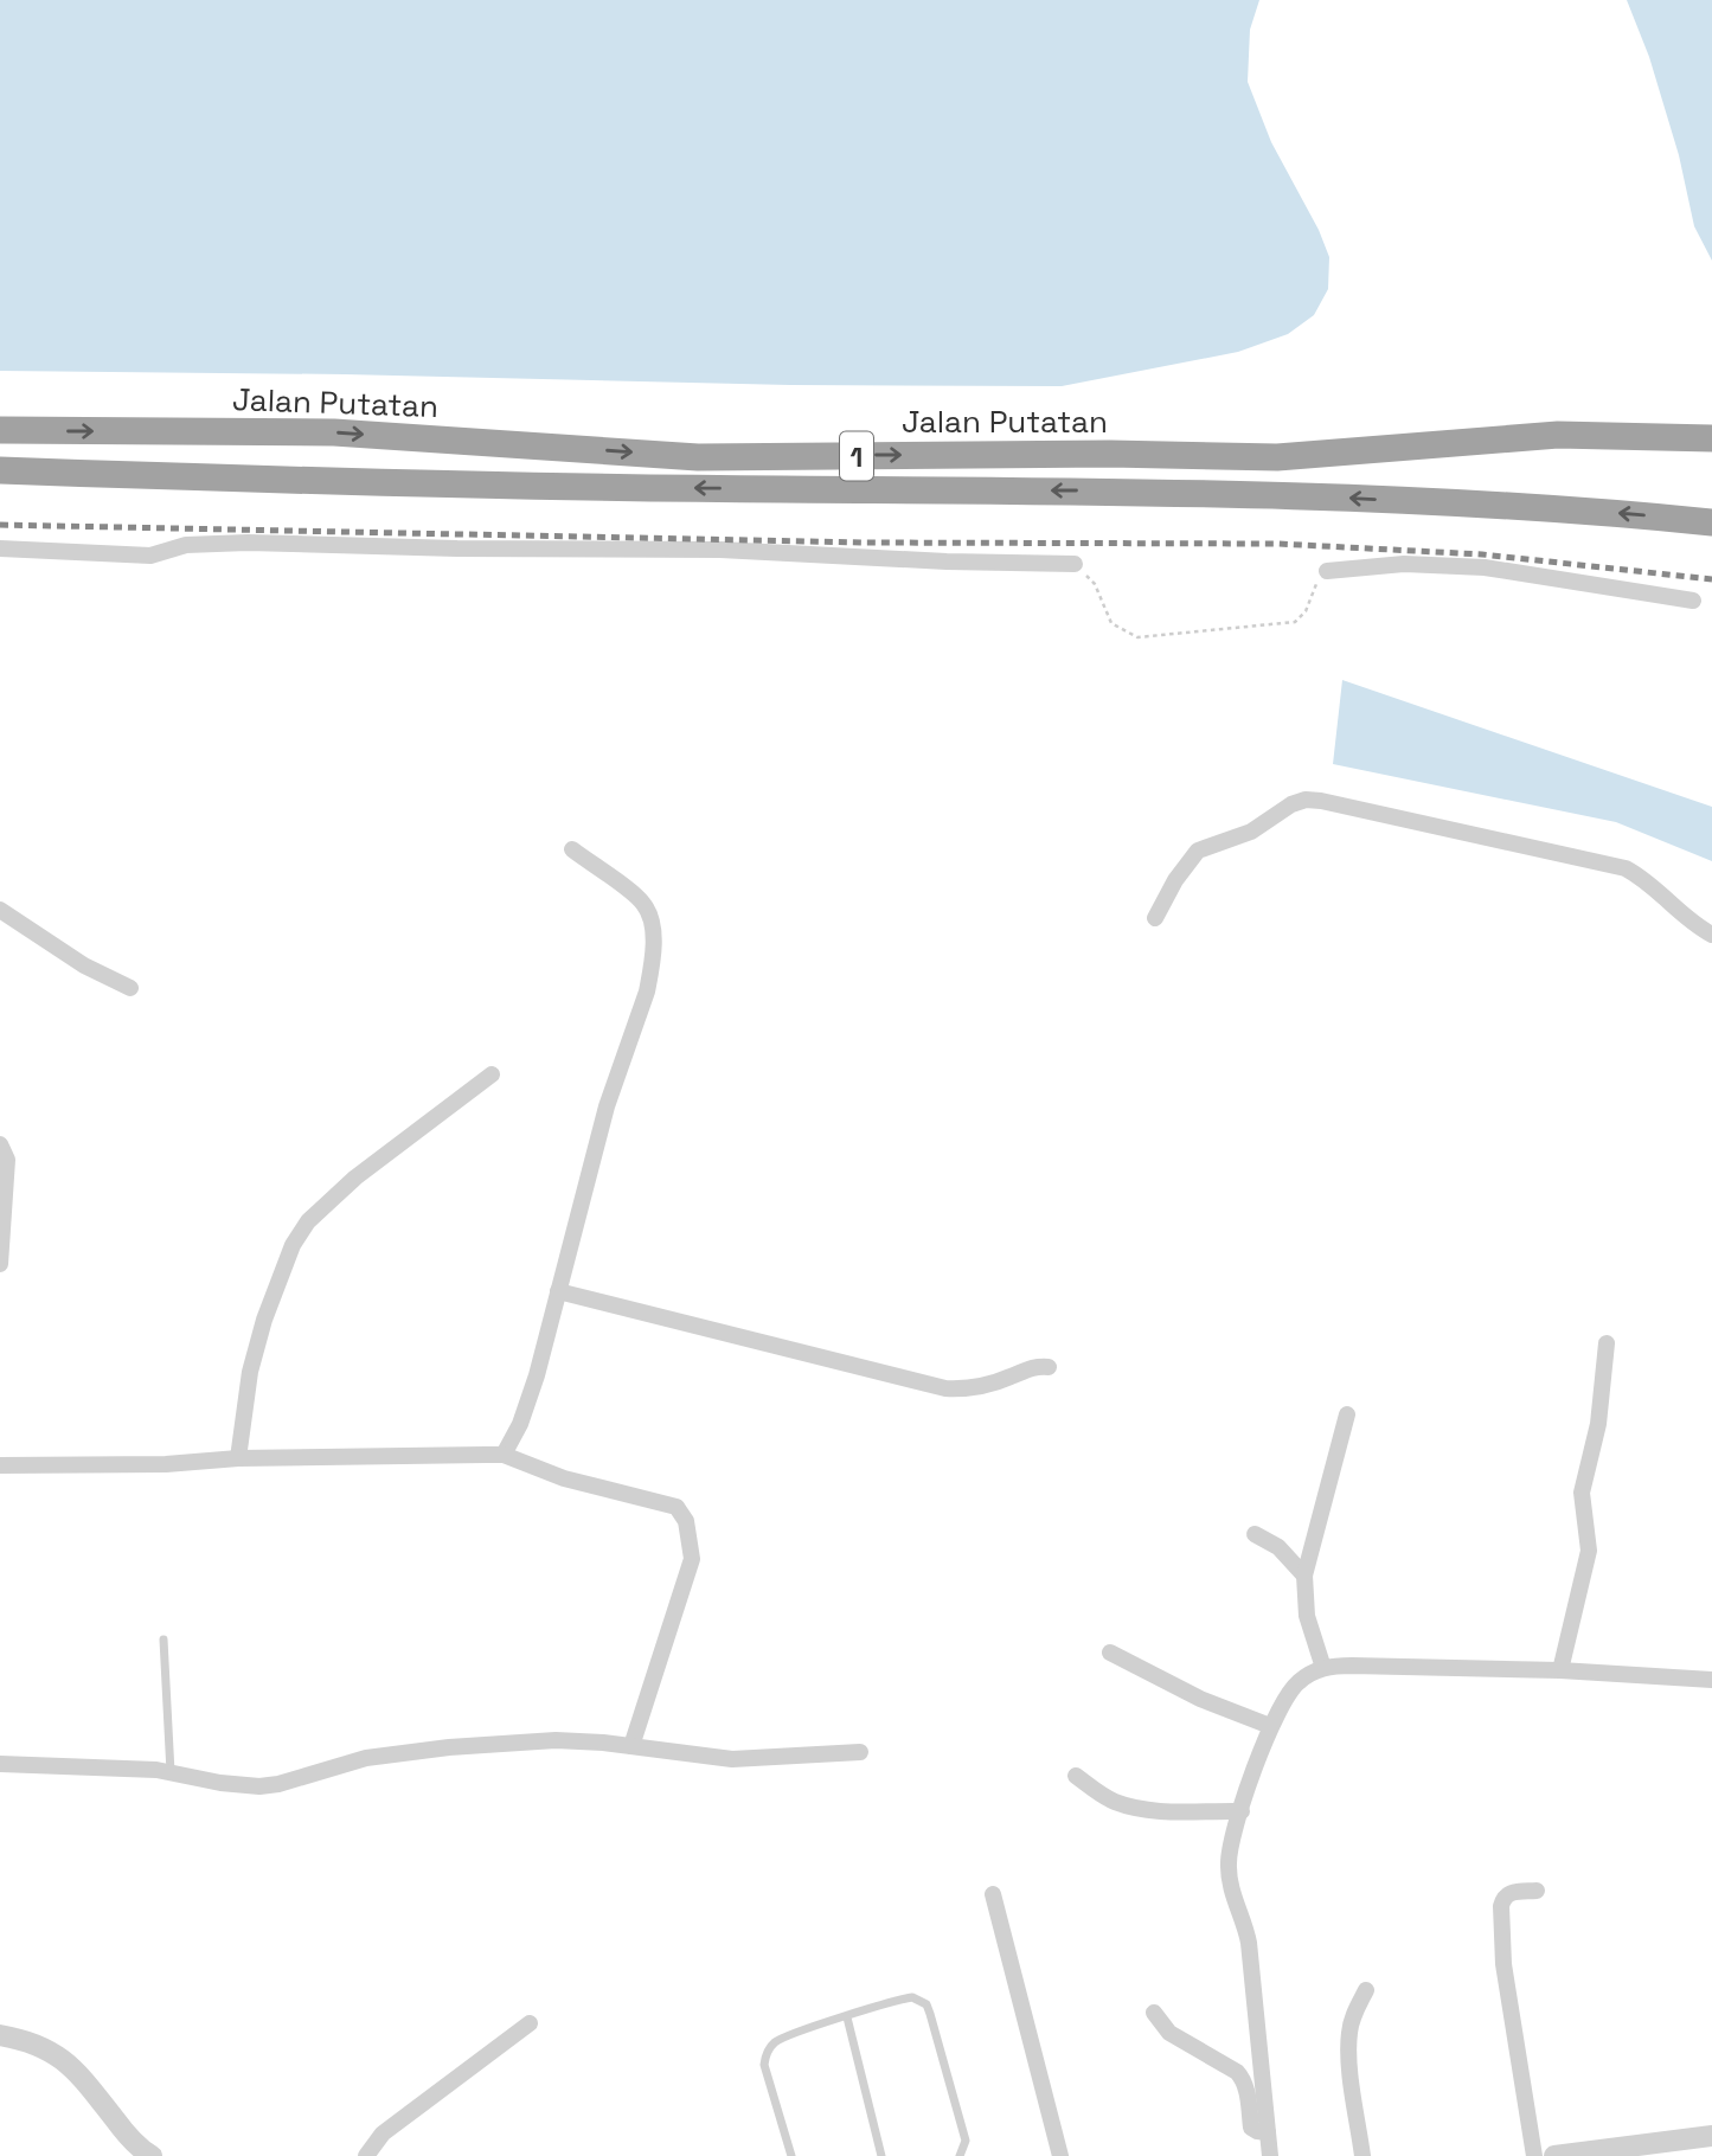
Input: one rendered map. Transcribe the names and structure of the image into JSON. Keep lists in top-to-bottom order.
{
  "streets": {
    "highway": ["Jalan Putatan", "1"]
  }
}
